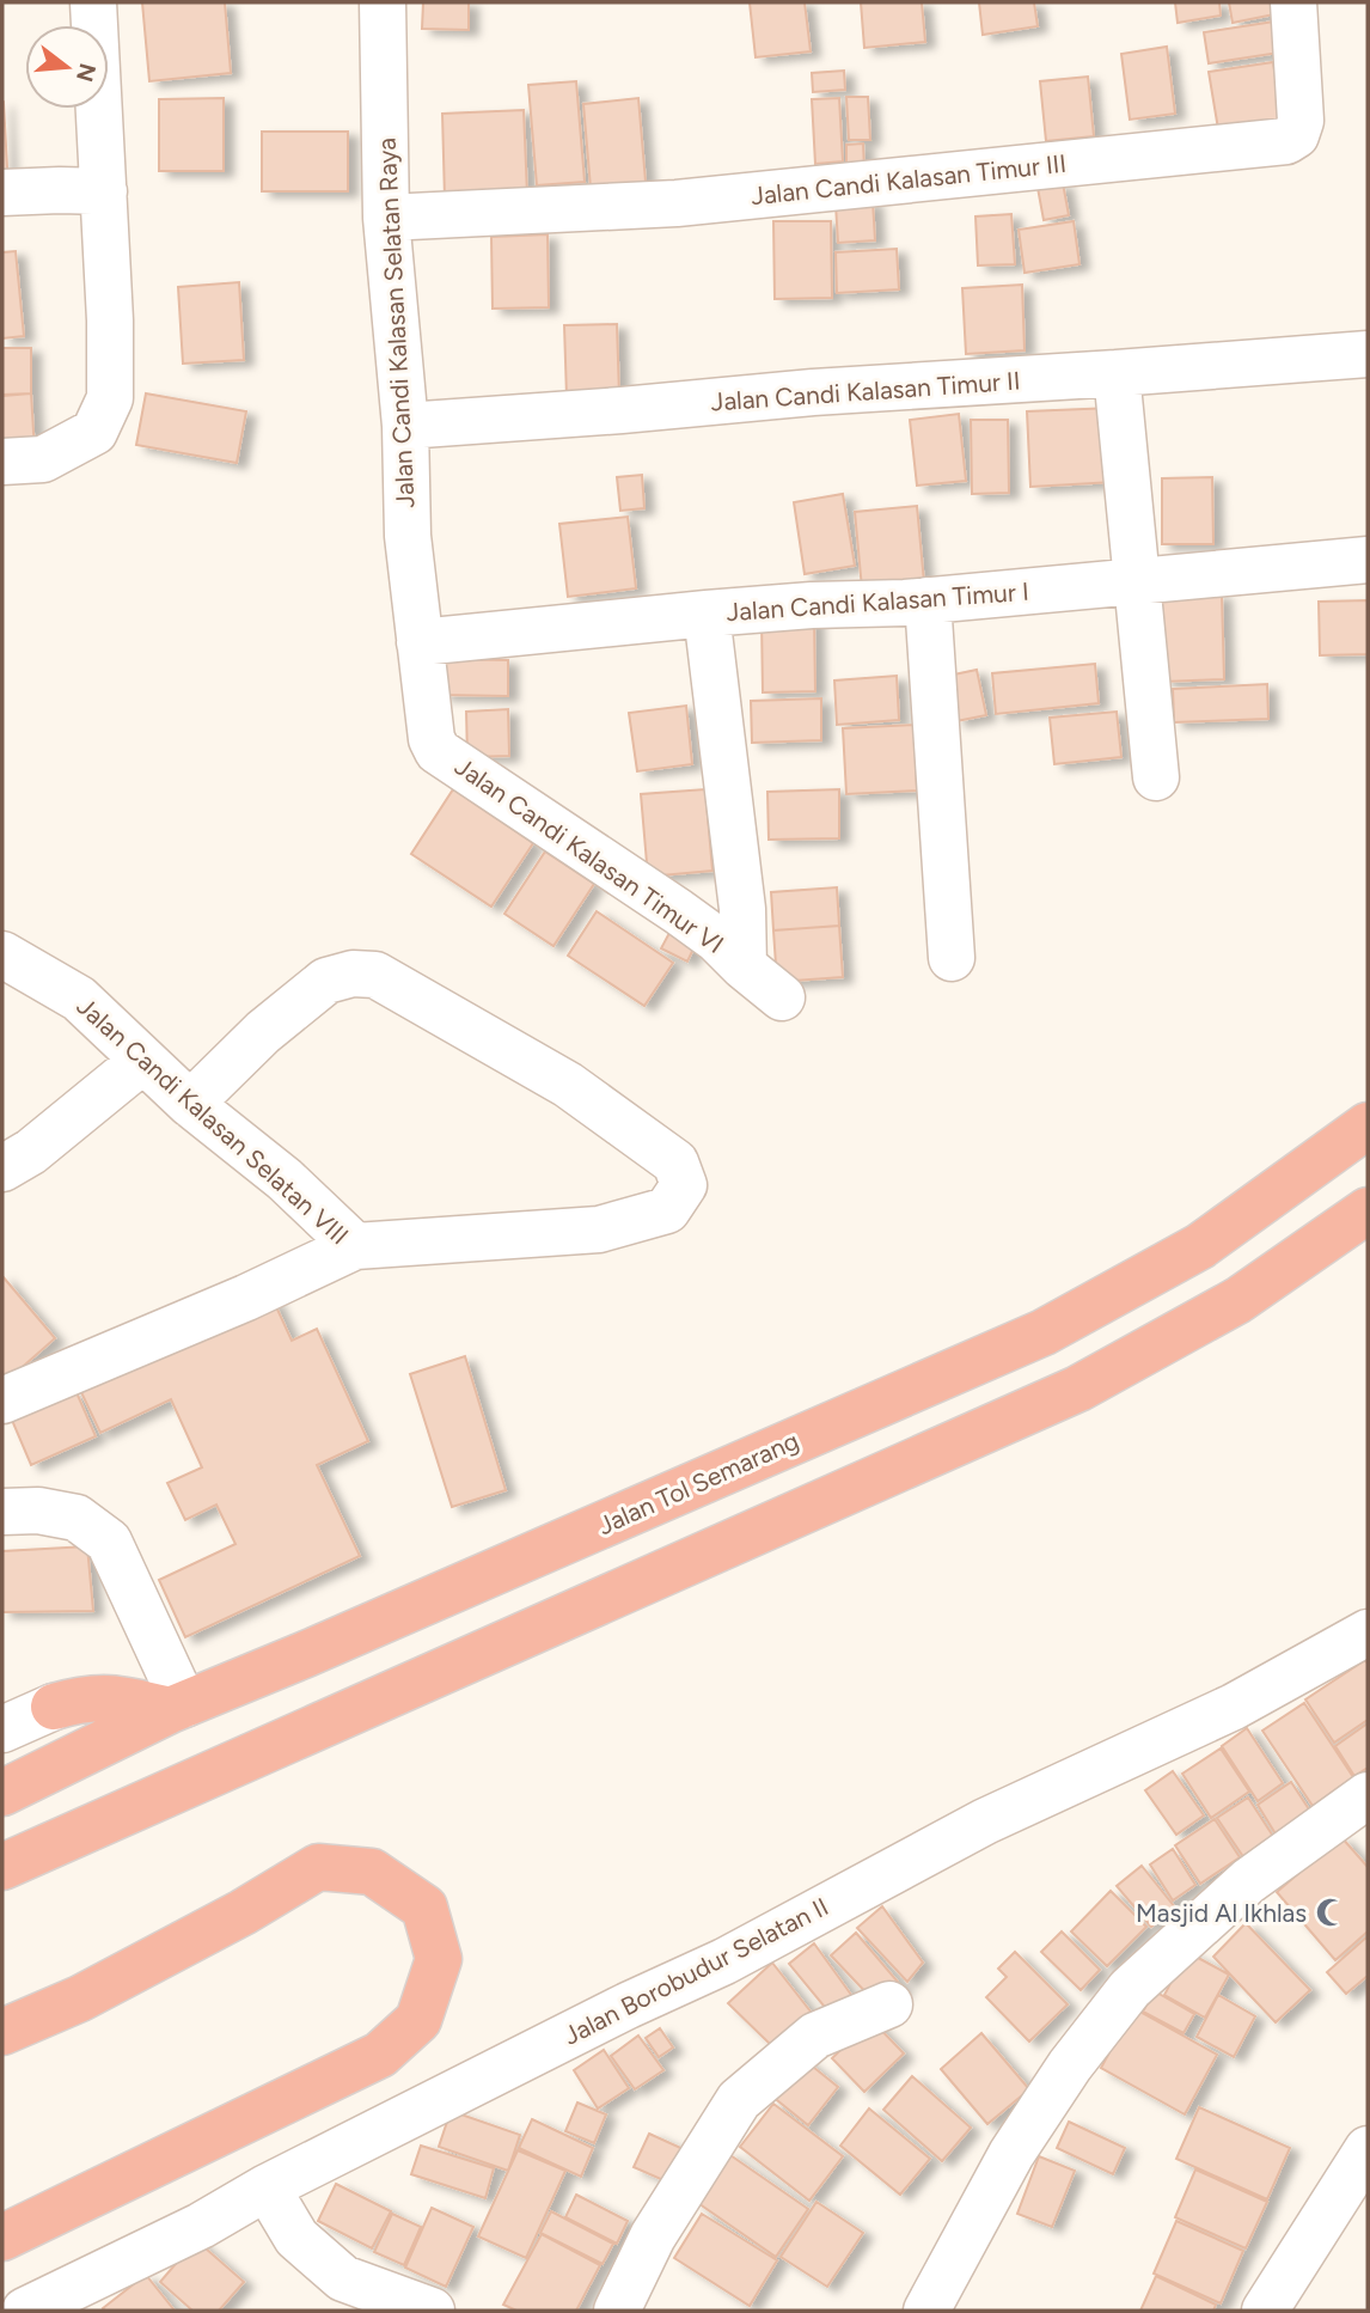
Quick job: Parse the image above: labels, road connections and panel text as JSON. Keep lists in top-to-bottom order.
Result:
{
  "streets": {
    "highway": ["Jalan Tol Semarang"],
    "street": [
      "Jalan Candi Kalasan Timur III",
      "Jalan Candi Kalasan Selatan Raya",
      "Jalan Candi Kalasan Timur II",
      "Jalan Candi Kalasan Timur I",
      "Jalan Candi Kalasan Timur VI",
      "Jalan Candi Kalasan Selatan VIII",
      "Jalan Borobudur Selatan II"
    ]
  },
  "crossings": [
    ["Jalan Candi Kalasan Timur III", "Jalan Candi Kalasan Selatan Raya"],
    ["Jalan Candi Kalasan Selatan Raya", "Jalan Candi Kalasan Timur II"],
    ["Jalan Candi Kalasan Selatan Raya", "Jalan Candi Kalasan Timur I"],
    ["Jalan Candi Kalasan Selatan Raya", "Jalan Candi Kalasan Timur VI"],
    ["Jalan Candi Kalasan Timur I", "Jalan Candi Kalasan Timur VI"]
  ],
  "places": {
    "mosque": ["Masjid Al Ikhlas"]
  },
  "north": "right"
}
